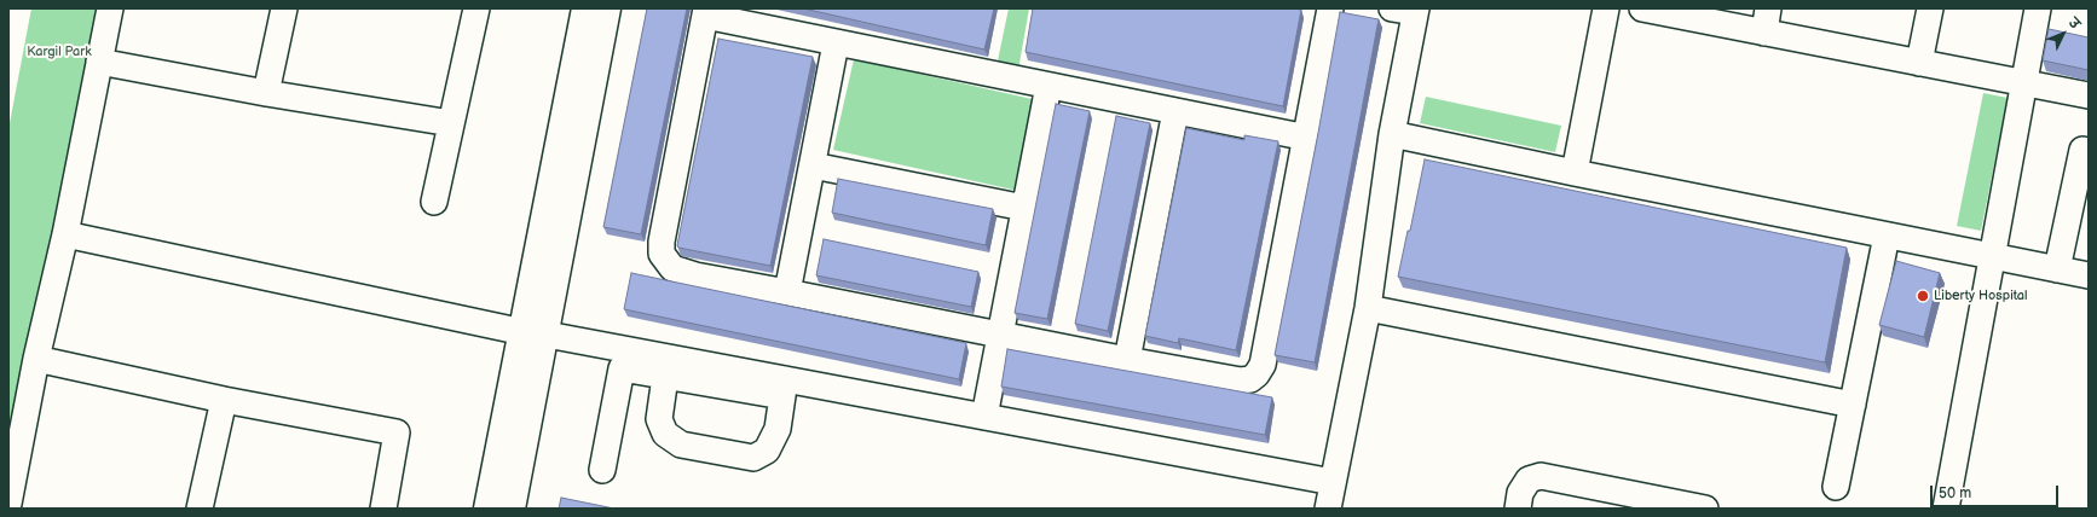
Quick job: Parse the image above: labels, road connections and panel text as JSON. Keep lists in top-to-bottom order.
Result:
{
  "parks": ["Kargil Park"],
  "places": ["Liberty Hospital"],
  "scale_bar": "50 m",
  "north": "top right"
}
